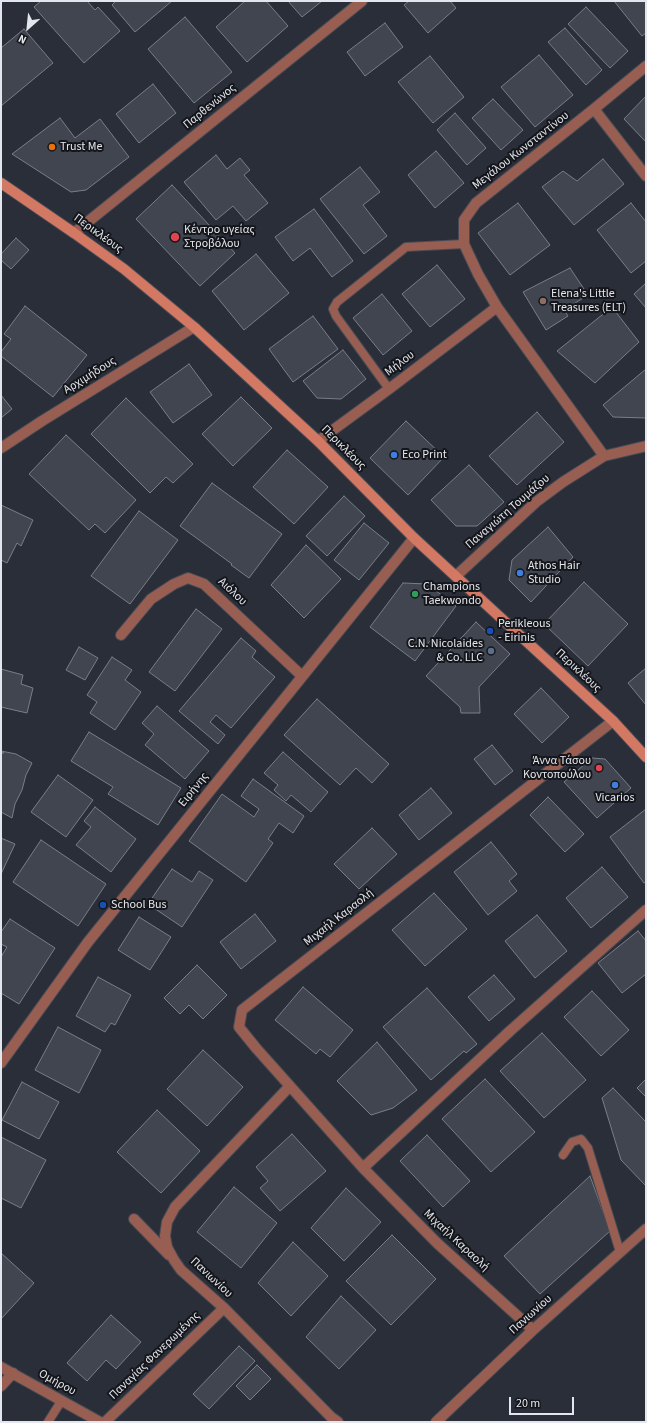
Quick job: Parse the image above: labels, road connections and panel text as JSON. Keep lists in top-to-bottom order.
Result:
{
  "streets": {
    "main road": ["Περικλέους"],
    "street": [
      "Παρθενώνος",
      "Μεγάλου Κωνσταντίνου",
      "Μήλου",
      "Αρχιμήδους",
      "Παναγιώτη Τουμάζου",
      "Αιόλου",
      "Ειρήνης",
      "Μιχαήλ Καραολή",
      "Πανιωνίου",
      "Παναγίας Φανερωμένης",
      "Ομήρου"
    ]
  },
  "crossings": [
    ["Παρθενώνος", "Περικλέους"],
    ["Μεγάλου Κωνσταντίνου", "Μήλου"],
    ["Μεγάλου Κωνσταντίνου", "Παναγιώτη Τουμάζου"],
    ["Περικλέους", "Μήλου"],
    ["Περικλέους", "Αρχιμήδους"],
    ["Περικλέους", "Παναγιώτη Τουμάζου"],
    ["Περικλέους", "Ειρήνης"],
    ["Περικλέους", "Μιχαήλ Καραολή"],
    ["Αιόλου", "Ειρήνης"],
    ["Μιχαήλ Καραολή", "Πανιωνίου"],
    ["Πανιωνίου", "Παναγίας Φανερωμένης"]
  ],
  "places": [
    "Trust Me",
    "Κέντρο υγείας Στροβόλου",
    "Elena's Little Treasures (ELT)",
    "Eco Print",
    "Athos Hair Studio",
    "Champions Taekwondo",
    "Perikleous - Eirinis",
    "C.N. Nicolaides & Co. LLC",
    "Άννα Τάσου Κοντοπούλου",
    "Vicarios",
    "School Bus"
  ],
  "scale_bar": "20 m",
  "north": "bottom left"
}
